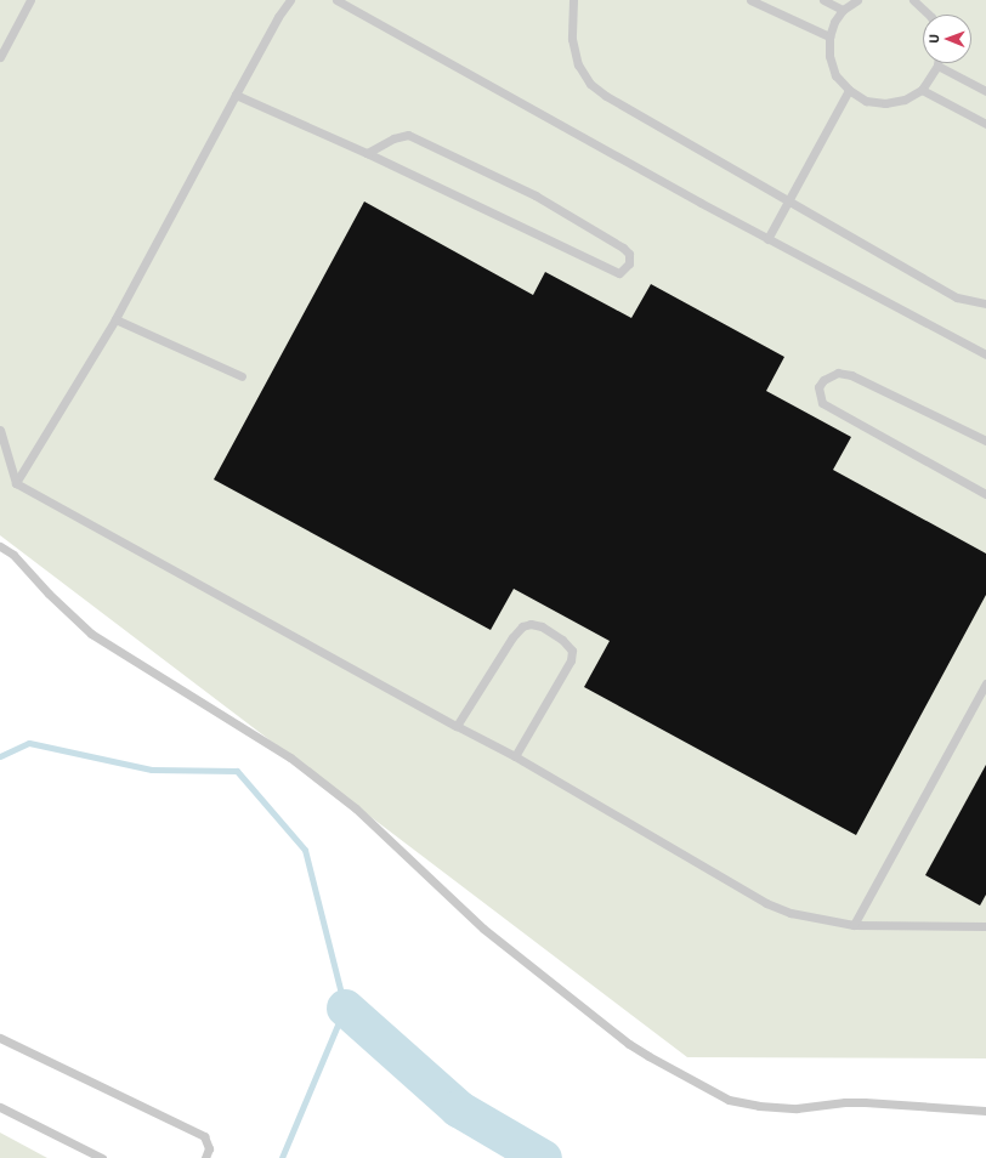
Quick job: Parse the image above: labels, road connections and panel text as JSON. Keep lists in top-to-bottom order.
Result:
{
  "north": "left"
}
